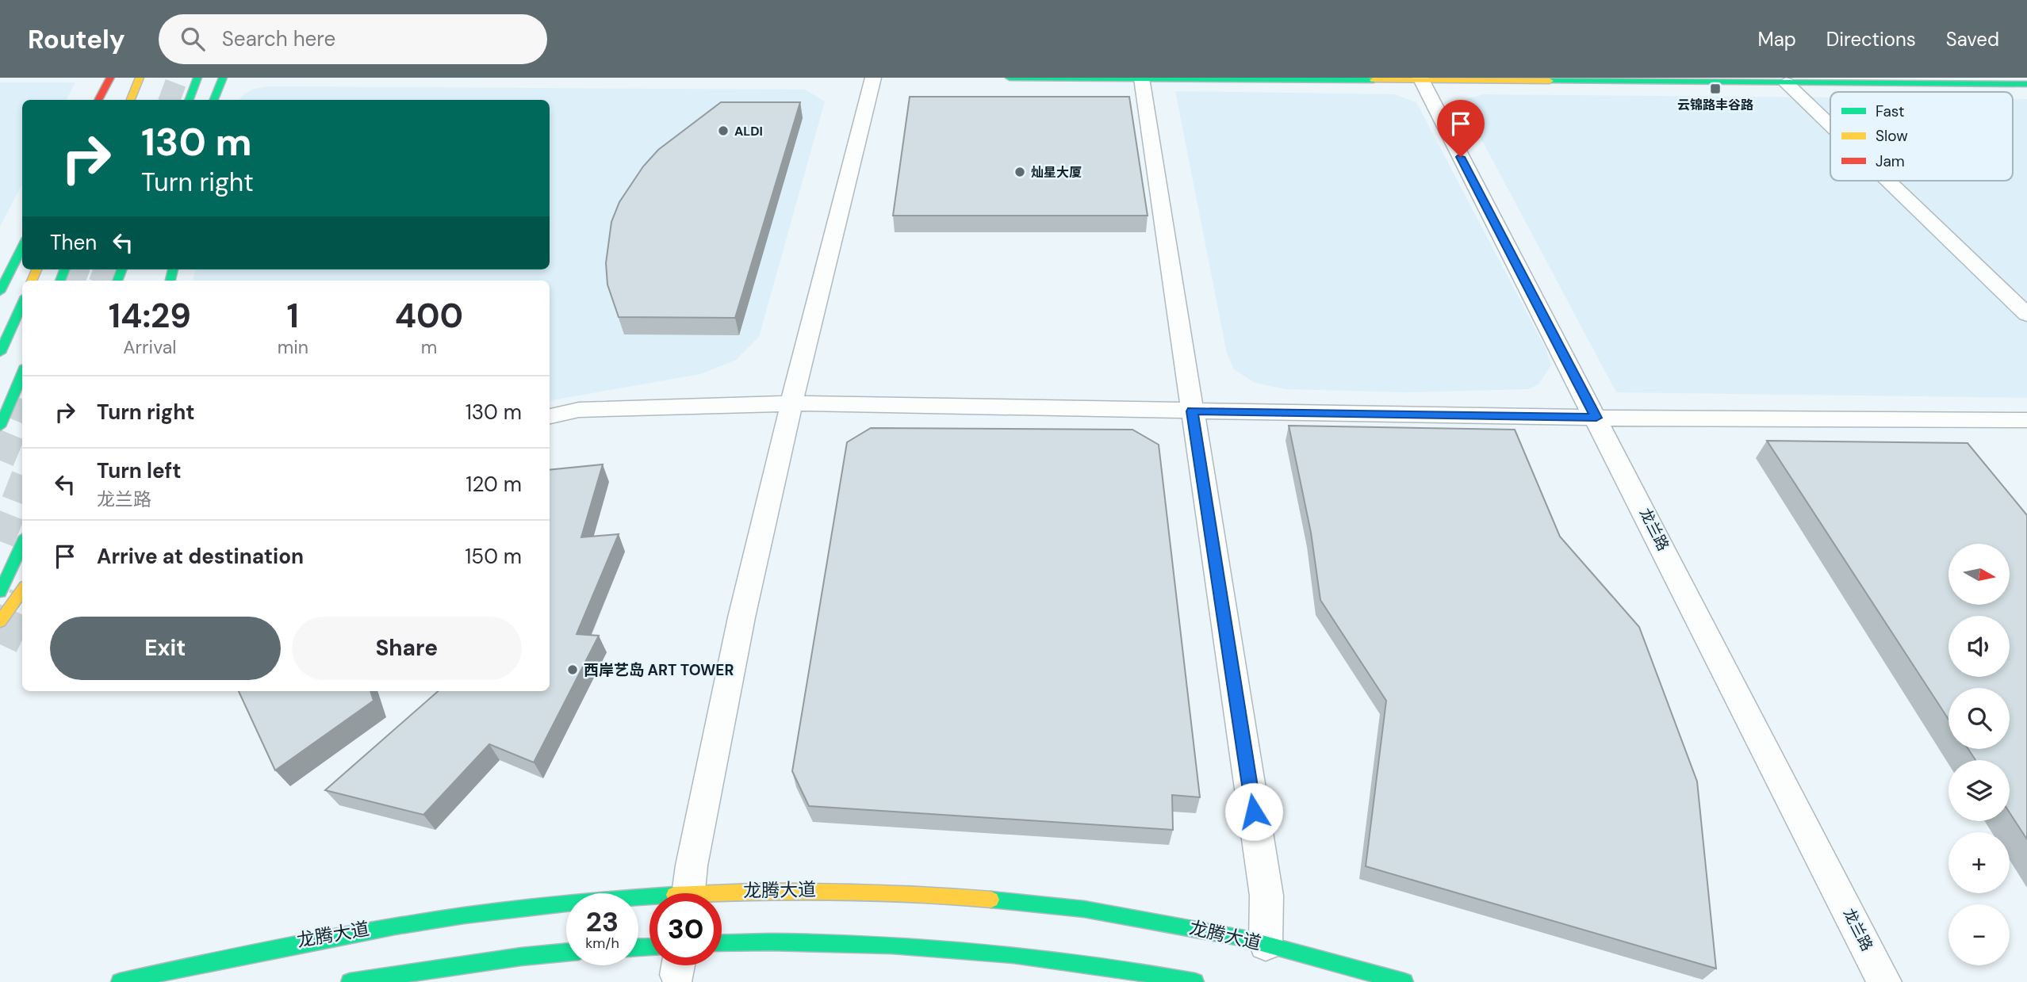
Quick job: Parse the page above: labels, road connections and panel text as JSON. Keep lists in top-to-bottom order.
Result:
{
  "streets": {
    "main road": ["龙腾大道"],
    "street": ["龙兰路"]
  },
  "places": {
    "transit": ["云锦路丰谷路"],
    "other": ["ALDI", "灿星大厦", "西岸艺岛 ART TOWER"]
  },
  "legend": ["Fast", "Slow", "Jam"],
  "north": "right",
  "page": {
    "header": "Routely",
    "search": "Search here",
    "nav": ["Map", "Directions", "Saved"],
    "turn": ["130 m", "Turn right"],
    "then": "Then",
    "eta": [
      "14:29",
      "Arrival",
      "1",
      "min",
      "400",
      "m"
    ],
    "list": [
      {
        "name": "Turn right",
        "value": "130 m"
      },
      {
        "name": "Turn left",
        "note": "龙兰路",
        "value": "120 m"
      },
      {
        "name": "Arrive at destination",
        "value": "150 m"
      }
    ],
    "map_buttons": ["+", "−"],
    "buttons": ["Exit", "Share"],
    "speed": "23 km/h",
    "limit": "30"
  }
}
